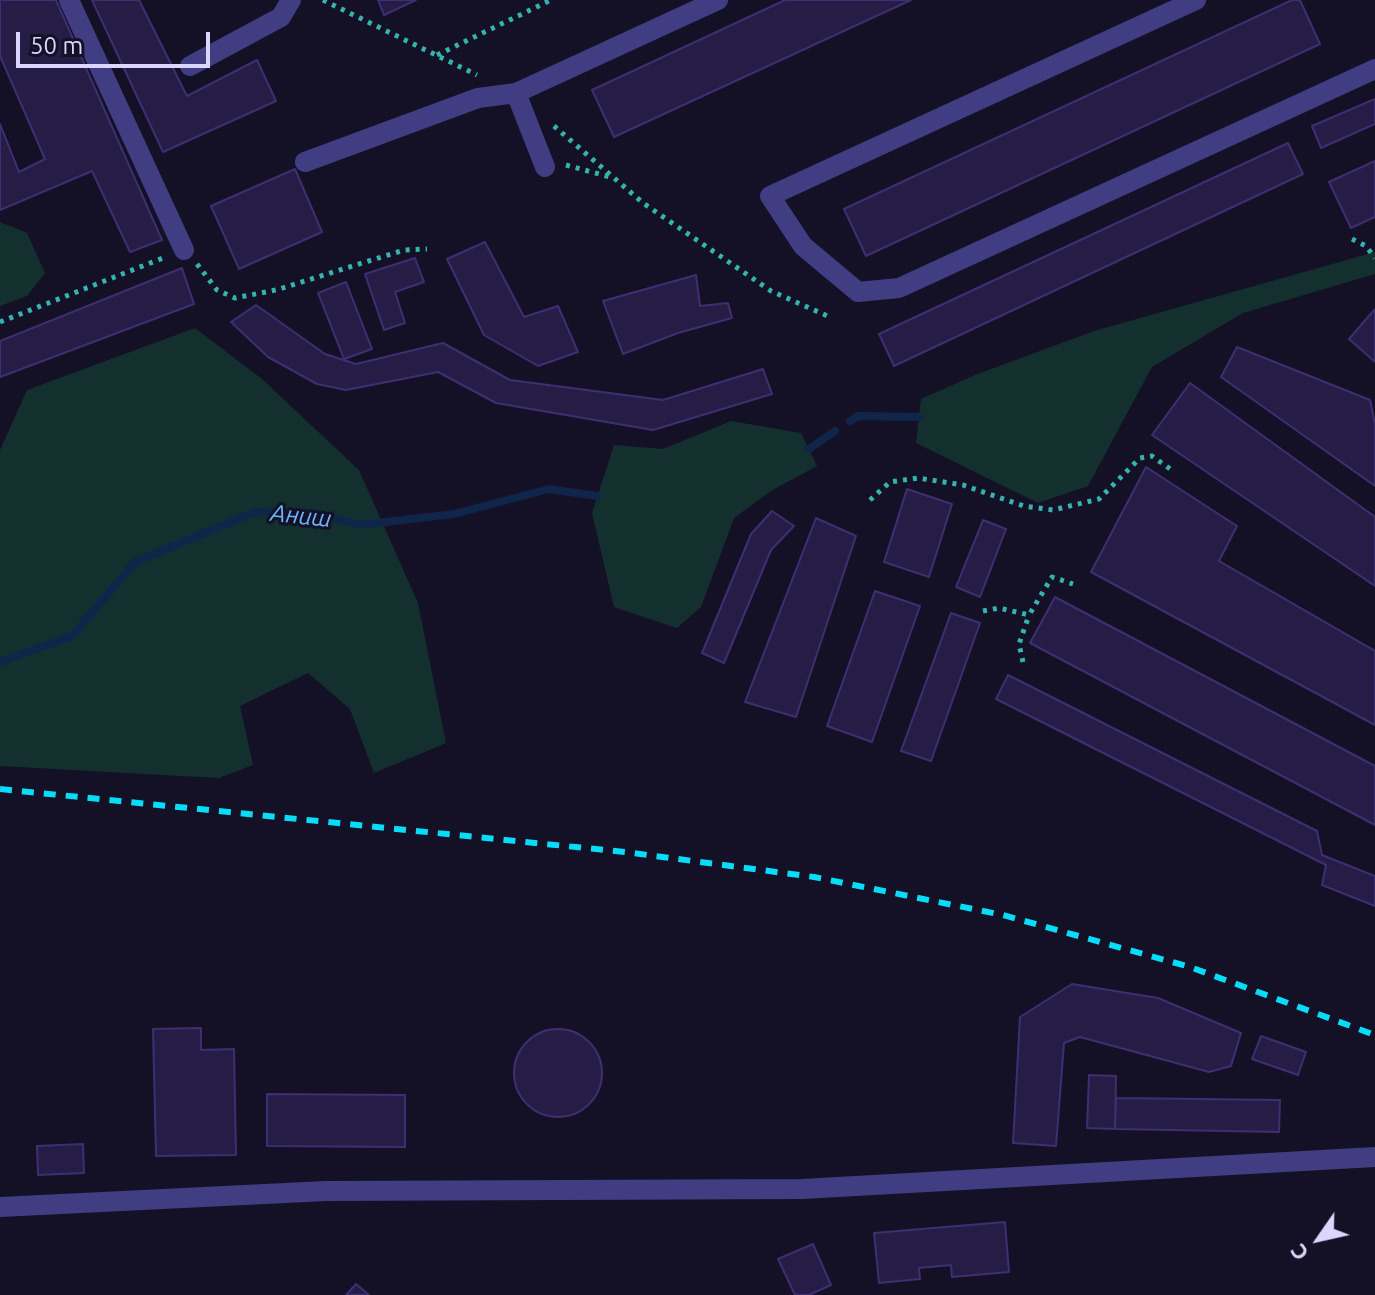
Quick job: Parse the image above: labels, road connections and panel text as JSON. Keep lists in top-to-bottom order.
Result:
{
  "water": ["Аниш"],
  "scale_bar": "50 m",
  "north": "bottom left"
}
